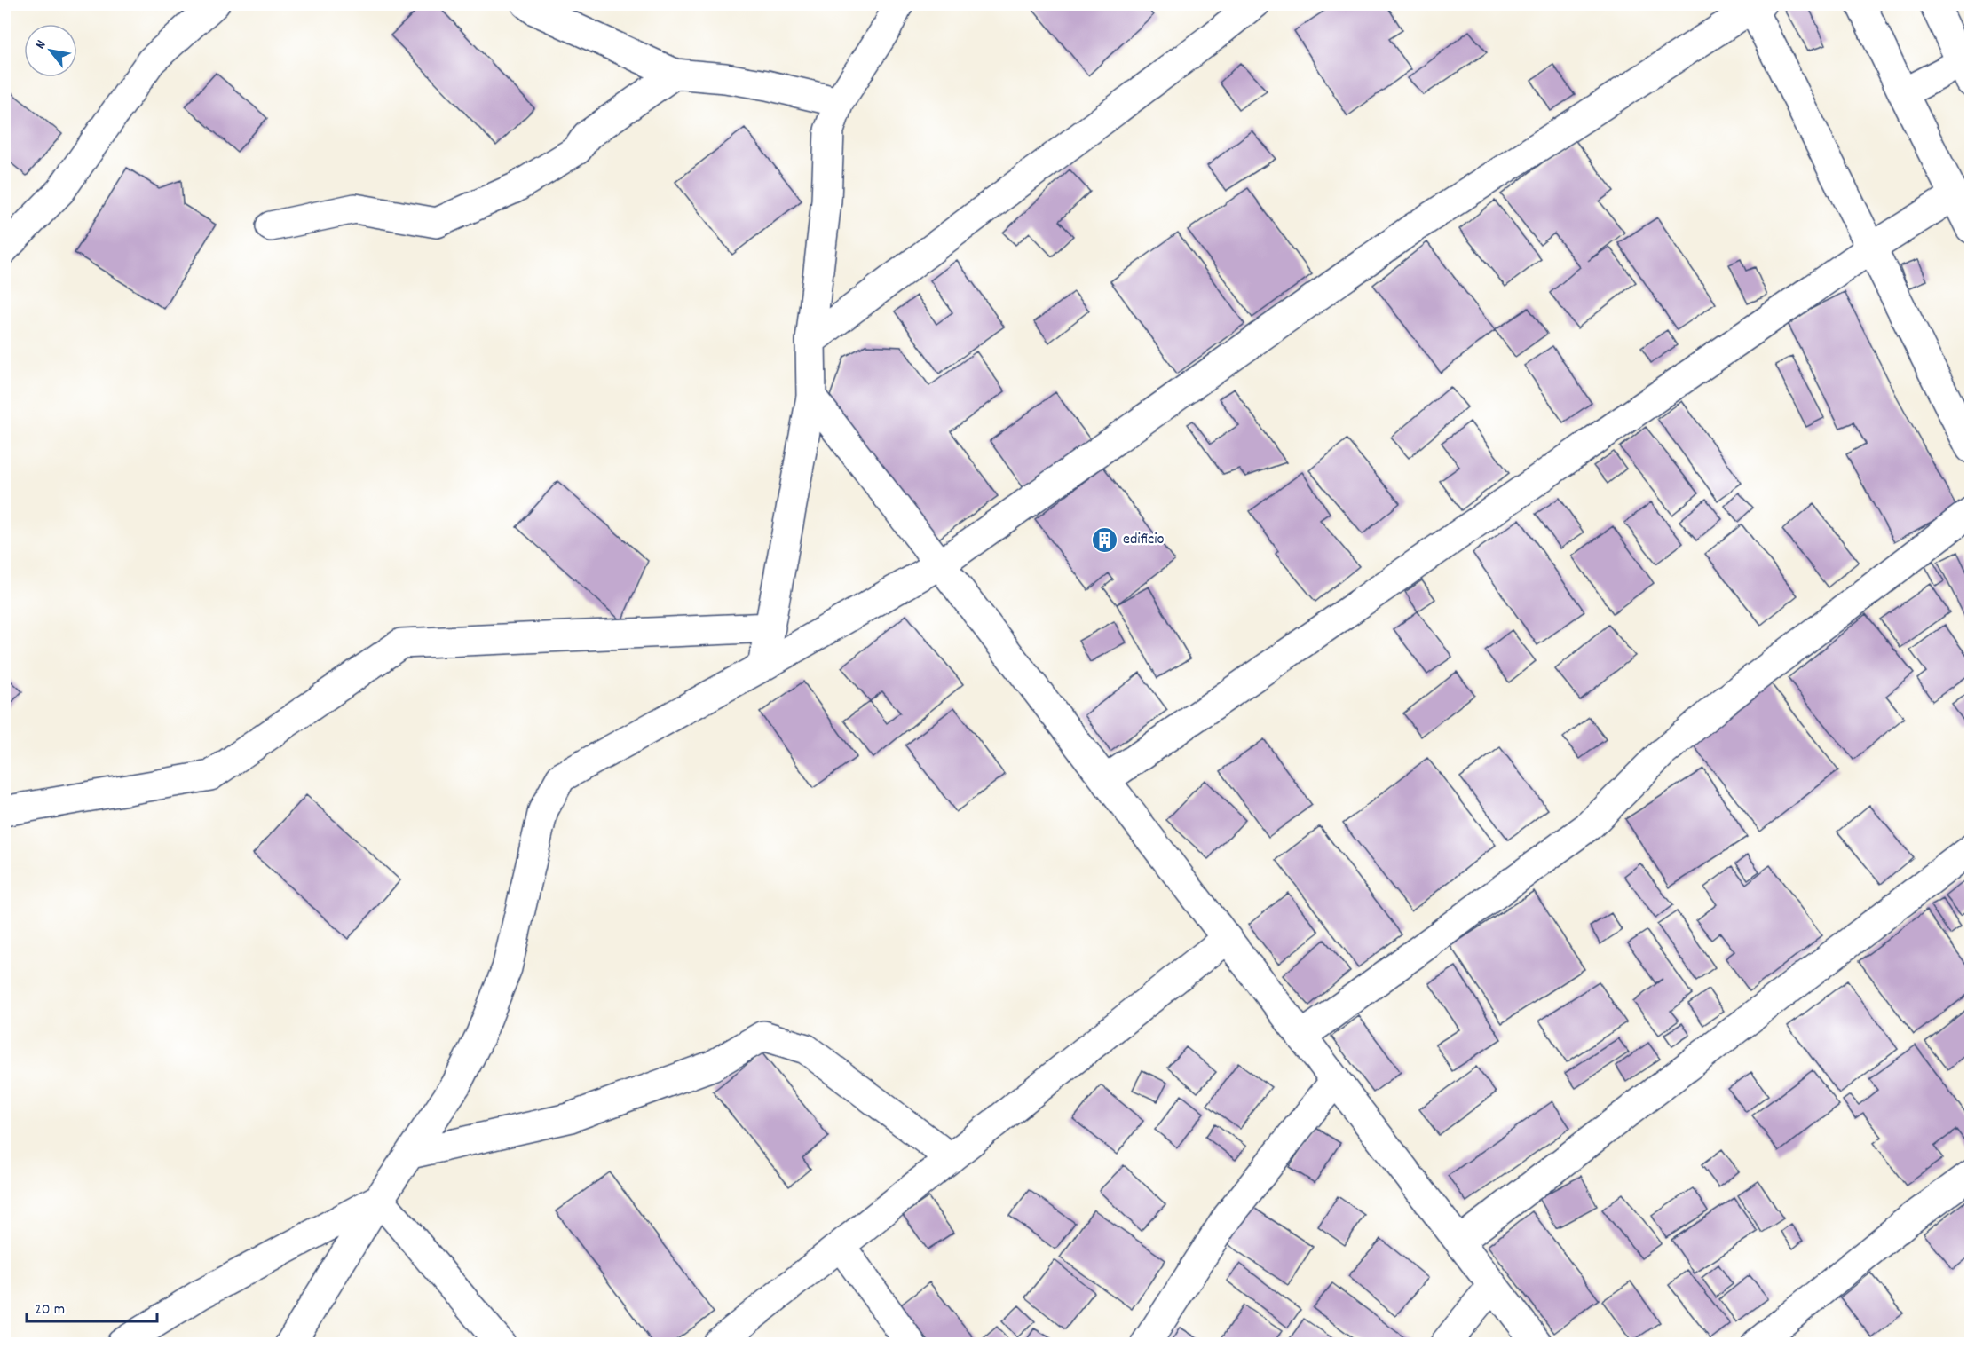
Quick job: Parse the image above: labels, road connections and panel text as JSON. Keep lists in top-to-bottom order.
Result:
{
  "places": {
    "building": ["edificio"]
  },
  "scale_bar": "20 m",
  "north": "top left"
}
